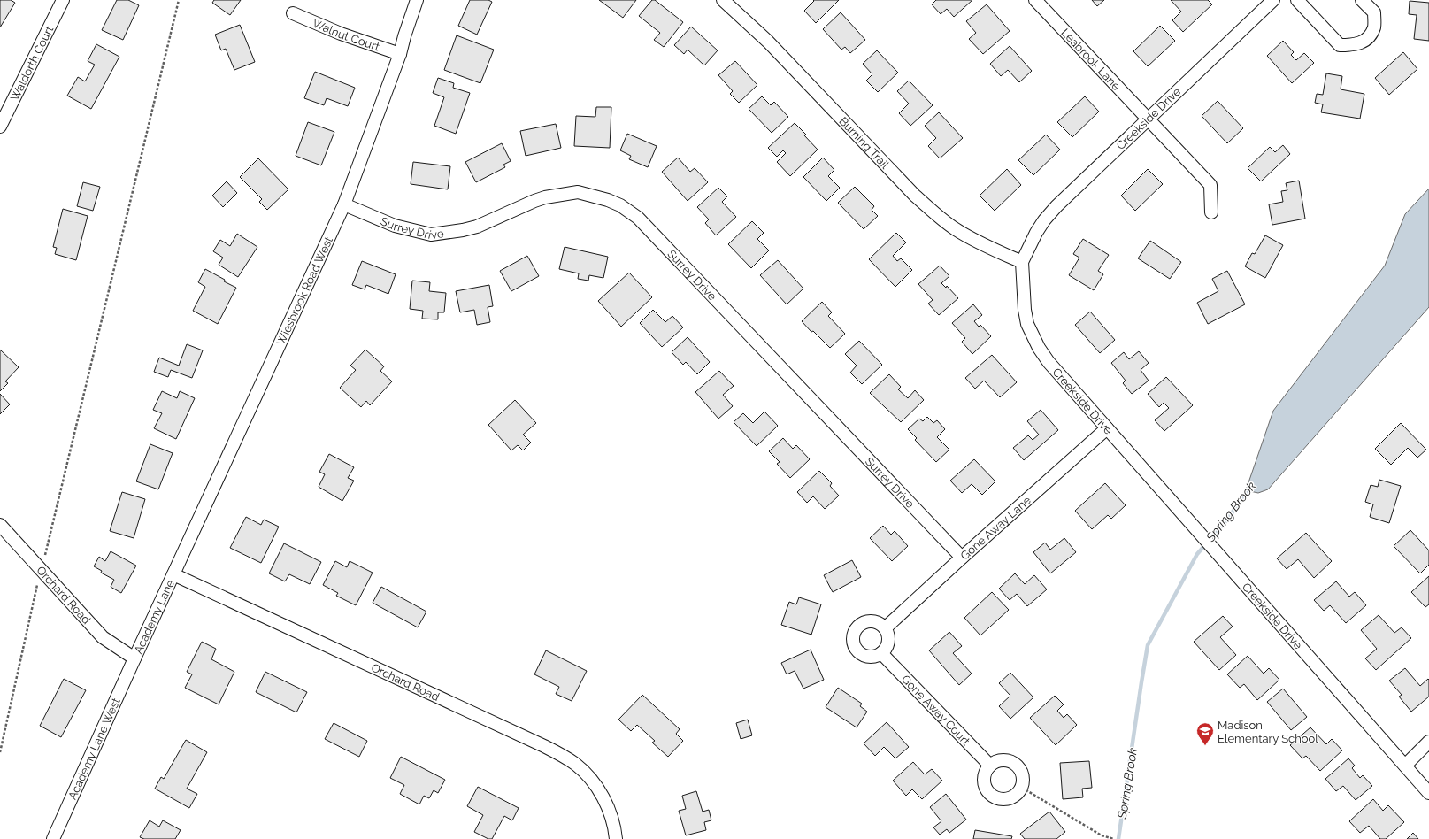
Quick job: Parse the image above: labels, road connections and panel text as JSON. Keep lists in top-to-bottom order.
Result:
{
  "streets": {
    "street": [
      "Walnut Court",
      "Leabrook Lane",
      "Waldorth Court",
      "Creekside Drive",
      "Burning Trail",
      "Surrey Drive",
      "Wiesbrook Road West",
      "Gone Away Lane",
      "Orchard Road",
      "Academy Lane",
      "Gone Away Court",
      "Academy Lane West"
    ]
  },
  "crossings": [
    ["Walnut Court", "Wiesbrook Road West"],
    ["Leabrook Lane", "Creekside Drive"],
    ["Creekside Drive", "Burning Trail"],
    ["Creekside Drive", "Gone Away Lane"],
    ["Surrey Drive", "Wiesbrook Road West"],
    ["Surrey Drive", "Gone Away Lane"],
    ["Wiesbrook Road West", "Orchard Road"],
    ["Wiesbrook Road West", "Academy Lane"],
    ["Gone Away Lane", "Gone Away Court"],
    ["Orchard Road", "Academy Lane"],
    ["Orchard Road", "Academy Lane West"],
    ["Academy Lane", "Academy Lane West"]
  ],
  "water": ["Spring Brook"],
  "places": {
    "school or university": ["Madison Elementary School"]
  }
}
